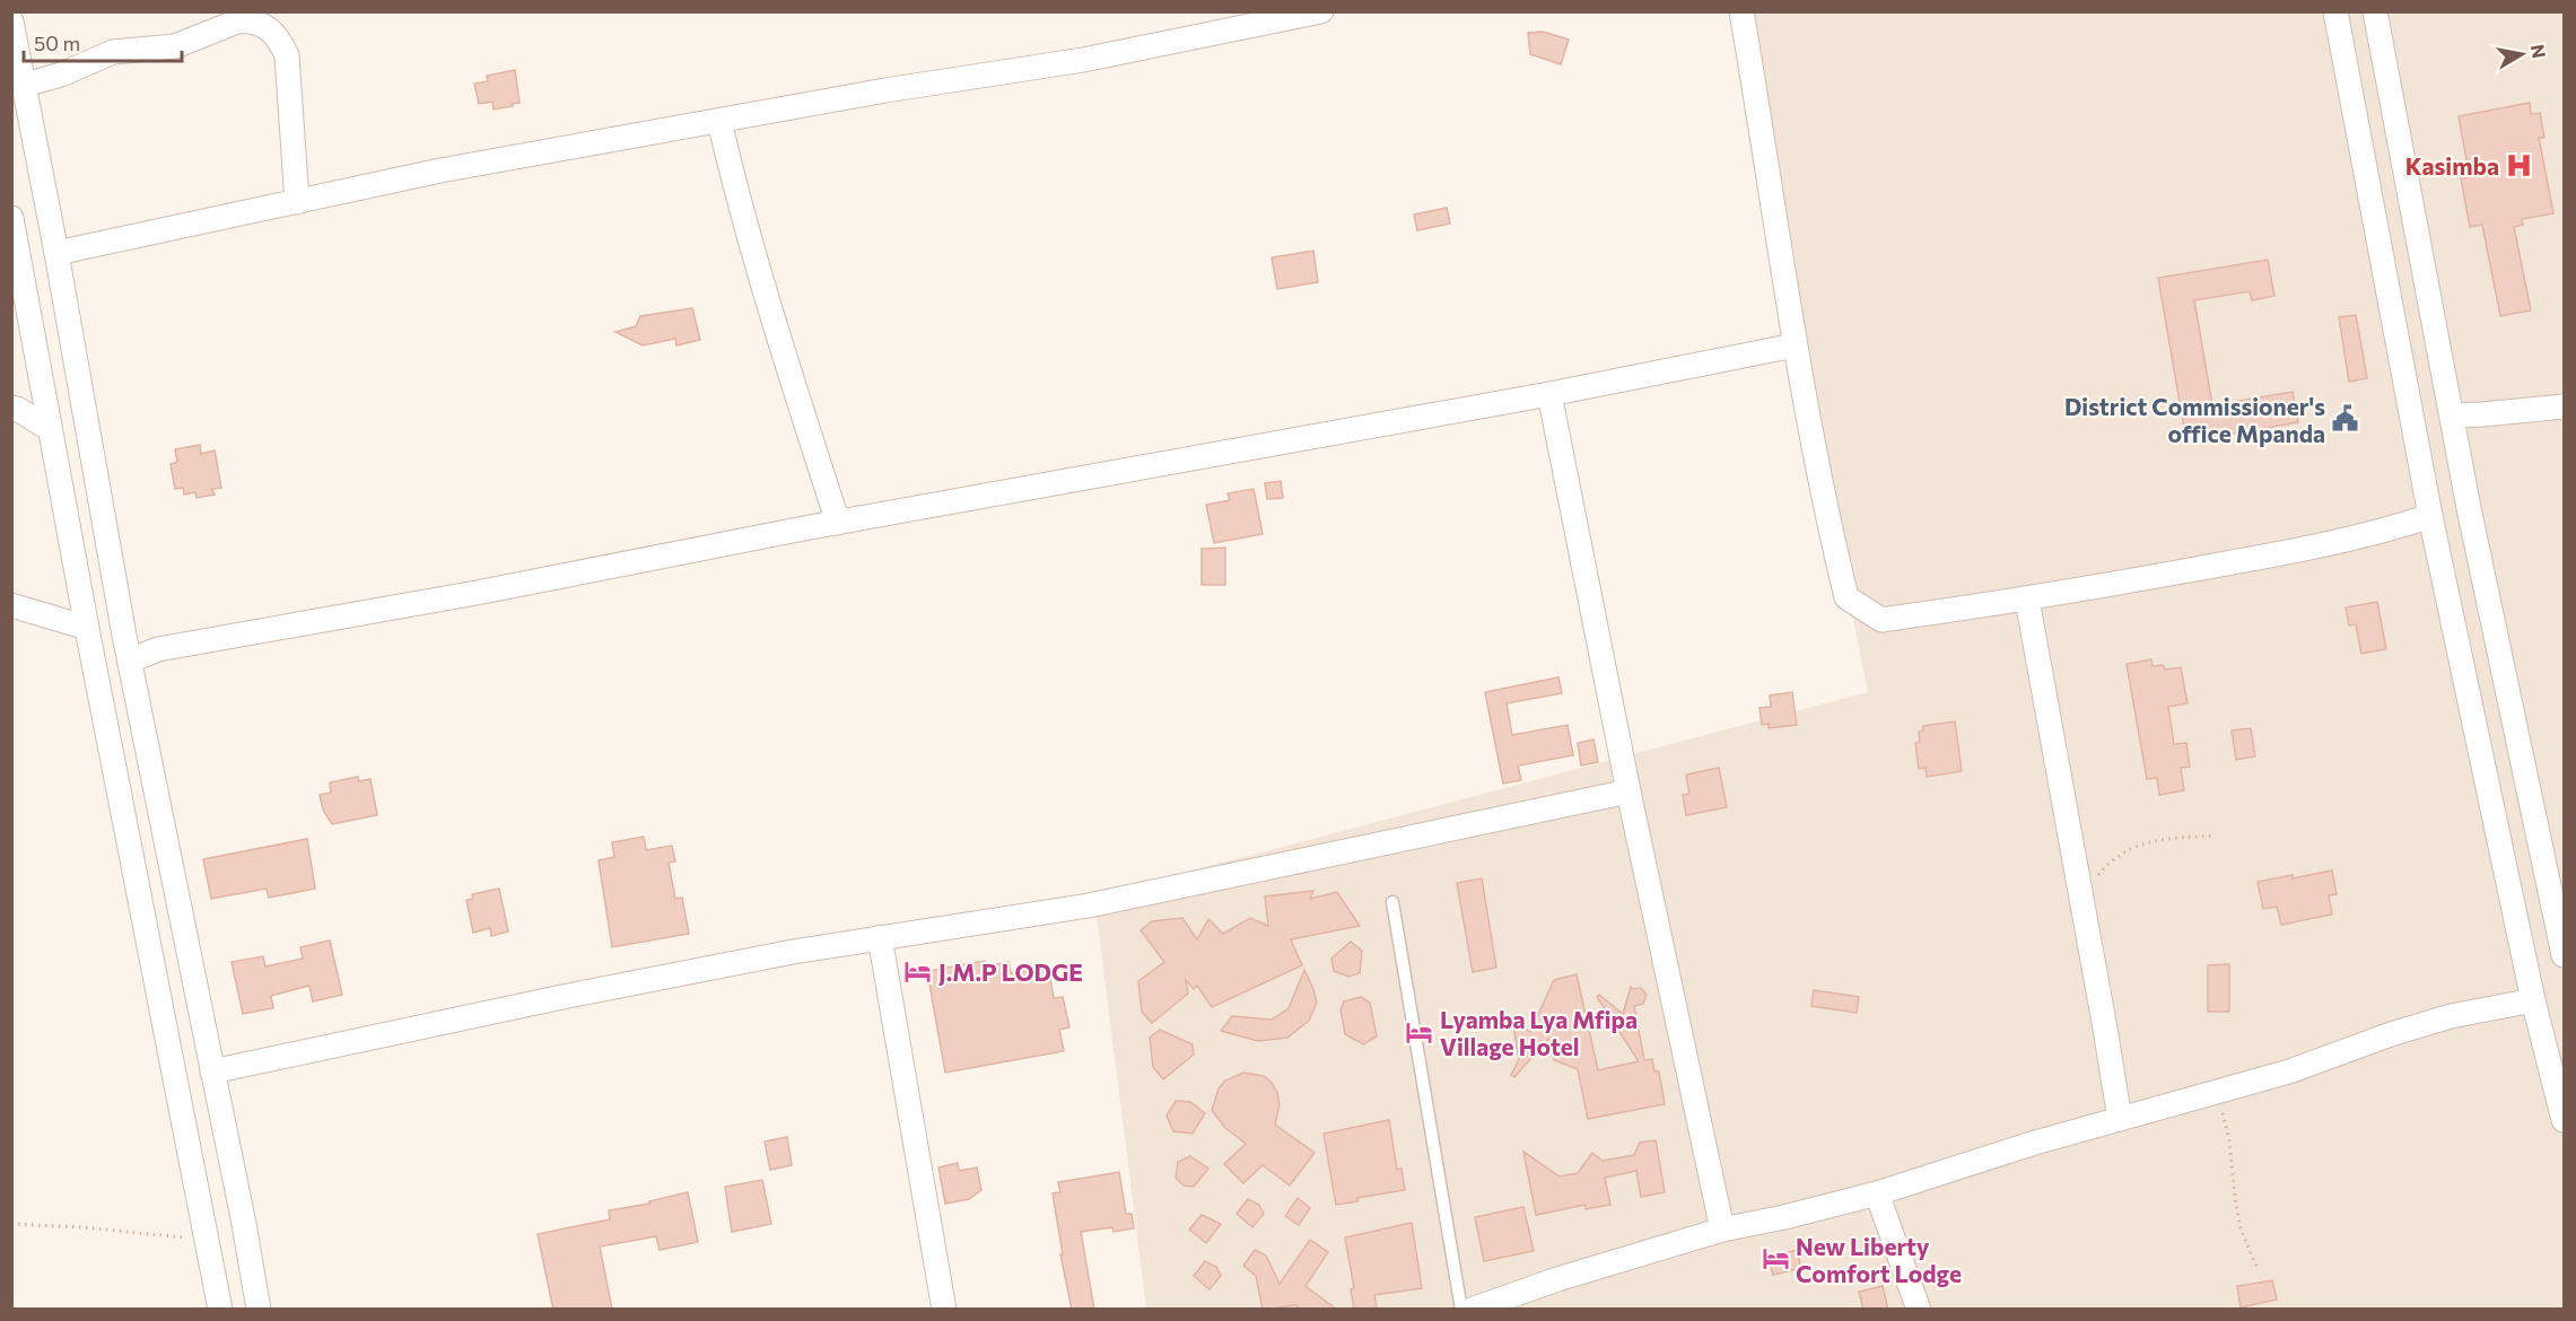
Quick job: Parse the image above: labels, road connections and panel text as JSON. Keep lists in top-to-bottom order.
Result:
{
  "places": {
    "hospital": ["Kasimba"],
    "public building": ["District Commissioner's office Mpanda"],
    "hotel": ["J.M.P LODGE", "Lyamba Lya Mfipa Village Hotel", "New Liberty Comfort Lodge"]
  },
  "scale_bar": "50 m",
  "north": "right"
}
